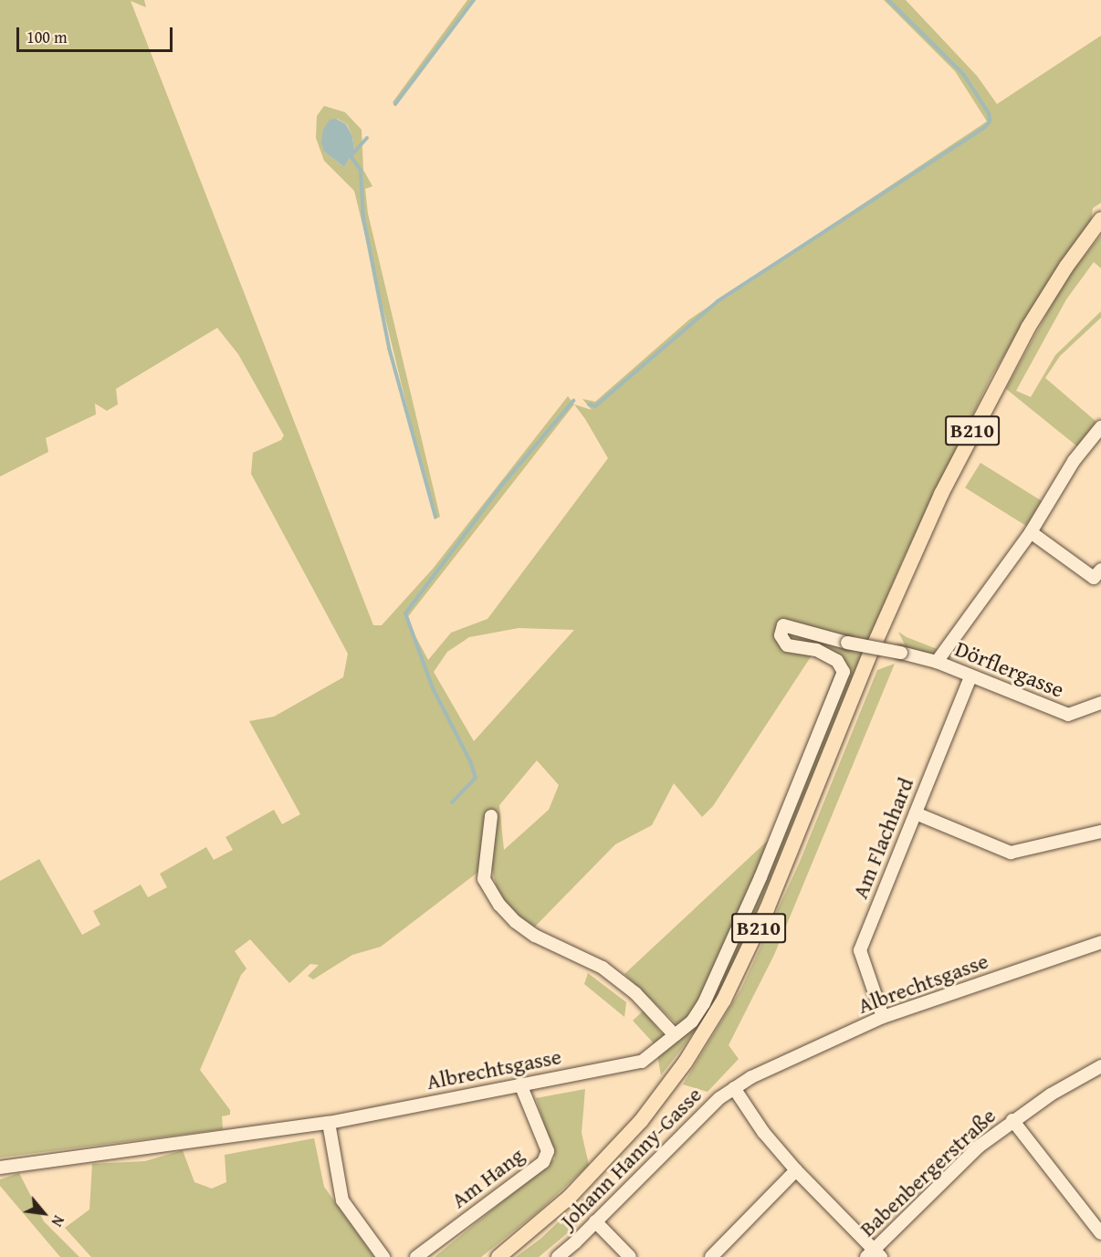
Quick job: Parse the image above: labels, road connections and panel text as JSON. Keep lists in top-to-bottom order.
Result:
{
  "streets": {
    "main road": ["B210"],
    "street": [
      "Dörflergasse",
      "Am Flachhard",
      "Albrechtsgasse",
      "Johann Hanny-Gasse",
      "Babenbergerstraße",
      "Am Hang"
    ]
  },
  "crossings": [
    ["Dörflergasse", "Am Flachhard"],
    ["Dörflergasse", "Albrechtsgasse"],
    ["Am Flachhard", "Albrechtsgasse"],
    ["Albrechtsgasse", "Johann Hanny-Gasse"],
    ["Albrechtsgasse", "Am Hang"]
  ],
  "scale_bar": "100 m",
  "north": "bottom right"
}
